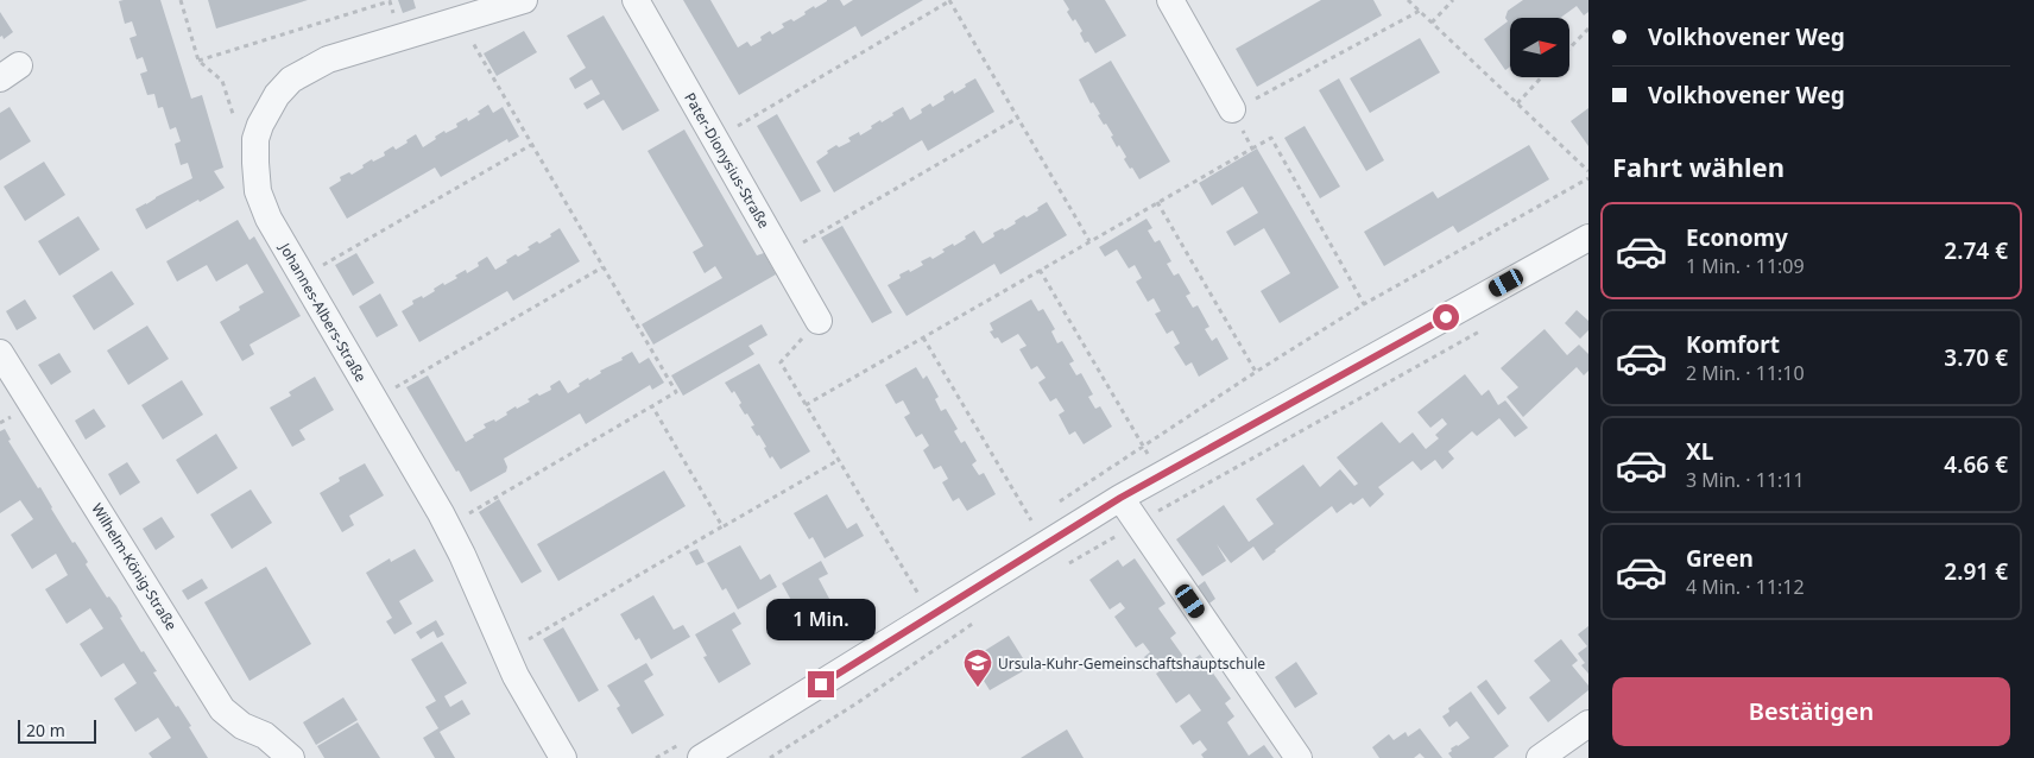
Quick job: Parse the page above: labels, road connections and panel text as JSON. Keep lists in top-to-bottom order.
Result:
{
  "streets": {
    "street": ["Pater-Dionysius-Straße", "Johannes-Albers-Straße", "Wilhelm-König-Straße"]
  },
  "places": {
    "school or university": ["Ursula-Kuhr-Gemeinschaftshauptschule"]
  },
  "scale_bar": "20 m",
  "north": "right",
  "page": {
    "banner": ["Volkhovener Weg", "Volkhovener Weg"],
    "heading": "Fahrt wählen",
    "list": [
      {
        "name": "Economy",
        "note": "1 Min. · 11:09",
        "value": "2.74 €"
      },
      {
        "name": "Komfort",
        "note": "2 Min. · 11:10",
        "value": "3.70 €"
      },
      {
        "name": "XL",
        "note": "3 Min. · 11:11",
        "value": "4.66 €"
      },
      {
        "name": "Green",
        "note": "4 Min. · 11:12",
        "value": "2.91 €"
      }
    ],
    "bubble": "1 Min.",
    "buttons": "Bestätigen",
    "scale": "20 m"
  }
}
